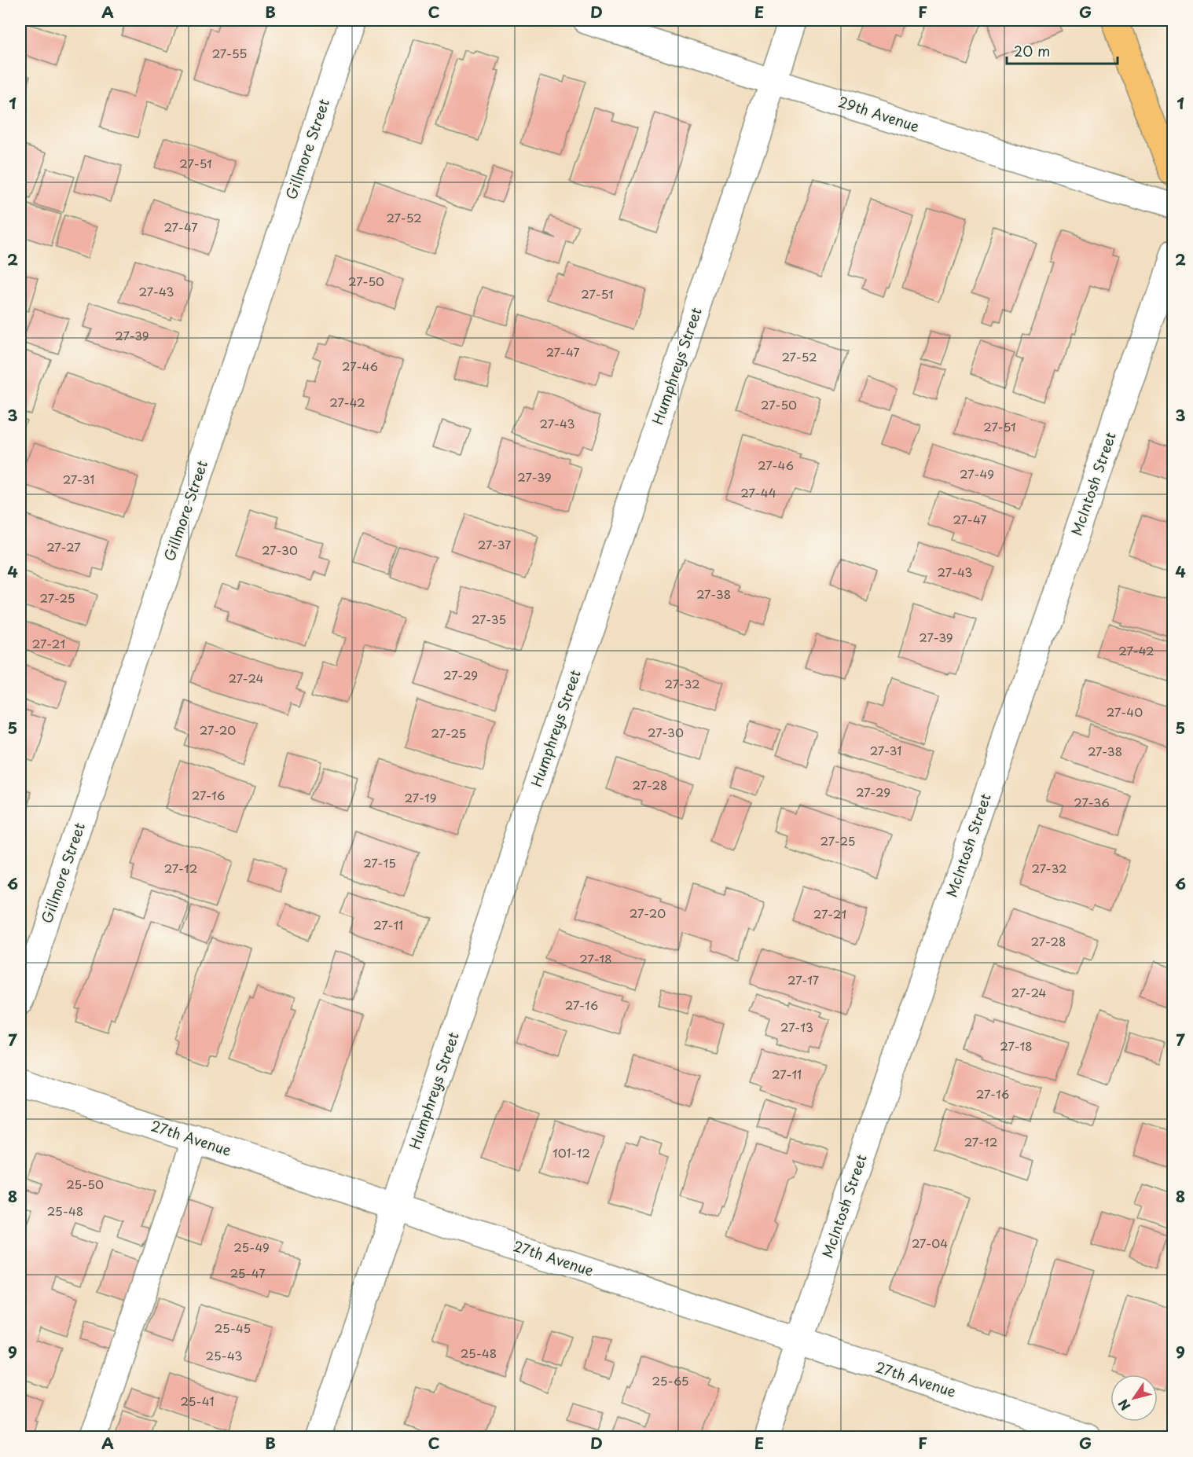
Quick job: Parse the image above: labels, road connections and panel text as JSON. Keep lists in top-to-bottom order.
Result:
{
  "streets": {
    "street": [
      "29th Avenue",
      "Gillmore Street",
      "Humphreys Street",
      "McIntosh Street",
      "27th Avenue"
    ]
  },
  "crossings": [
    ["29th Avenue", "Humphreys Street"],
    ["Humphreys Street", "27th Avenue"],
    ["McIntosh Street", "27th Avenue"]
  ],
  "house_numbers": [
    "27-55",
    "27-51",
    "27-52",
    "27-47",
    "27-50",
    "27-43",
    "27-51",
    "27-39",
    "27-47",
    "27-52",
    "27-46",
    "27-42",
    "27-50",
    "27-43",
    "27-51",
    "27-46",
    "27-49",
    "27-39",
    "27-31",
    "27-44",
    "27-47",
    "27-37",
    "27-27",
    "27-30",
    "27-43",
    "27-38",
    "27-25",
    "27-35",
    "27-39",
    "27-21",
    "27-42",
    "27-29",
    "27-24",
    "27-32",
    "27-40",
    "27-20",
    "27-30",
    "27-25",
    "27-31",
    "27-38",
    "27-28",
    "27-29",
    "27-16",
    "27-19",
    "27-36",
    "27-25",
    "27-15",
    "27-12",
    "27-32",
    "27-20",
    "27-21",
    "27-11",
    "27-28",
    "27-18",
    "27-17",
    "27-24",
    "27-16",
    "27-13",
    "27-18",
    "27-11",
    "27-16",
    "27-12",
    "101-12",
    "25-50",
    "25-48",
    "27-04",
    "25-49",
    "25-47",
    "25-45",
    "25-48",
    "25-43",
    "25-65",
    "25-41"
  ],
  "scale_bar": "20 m",
  "north": "bottom left",
  "grid": {
    "columns": [
      "A",
      "B",
      "C",
      "D",
      "E",
      "F",
      "G"
    ],
    "rows": [
      "1",
      "2",
      "3",
      "4",
      "5",
      "6",
      "7",
      "8",
      "9"
    ]
  }
}
